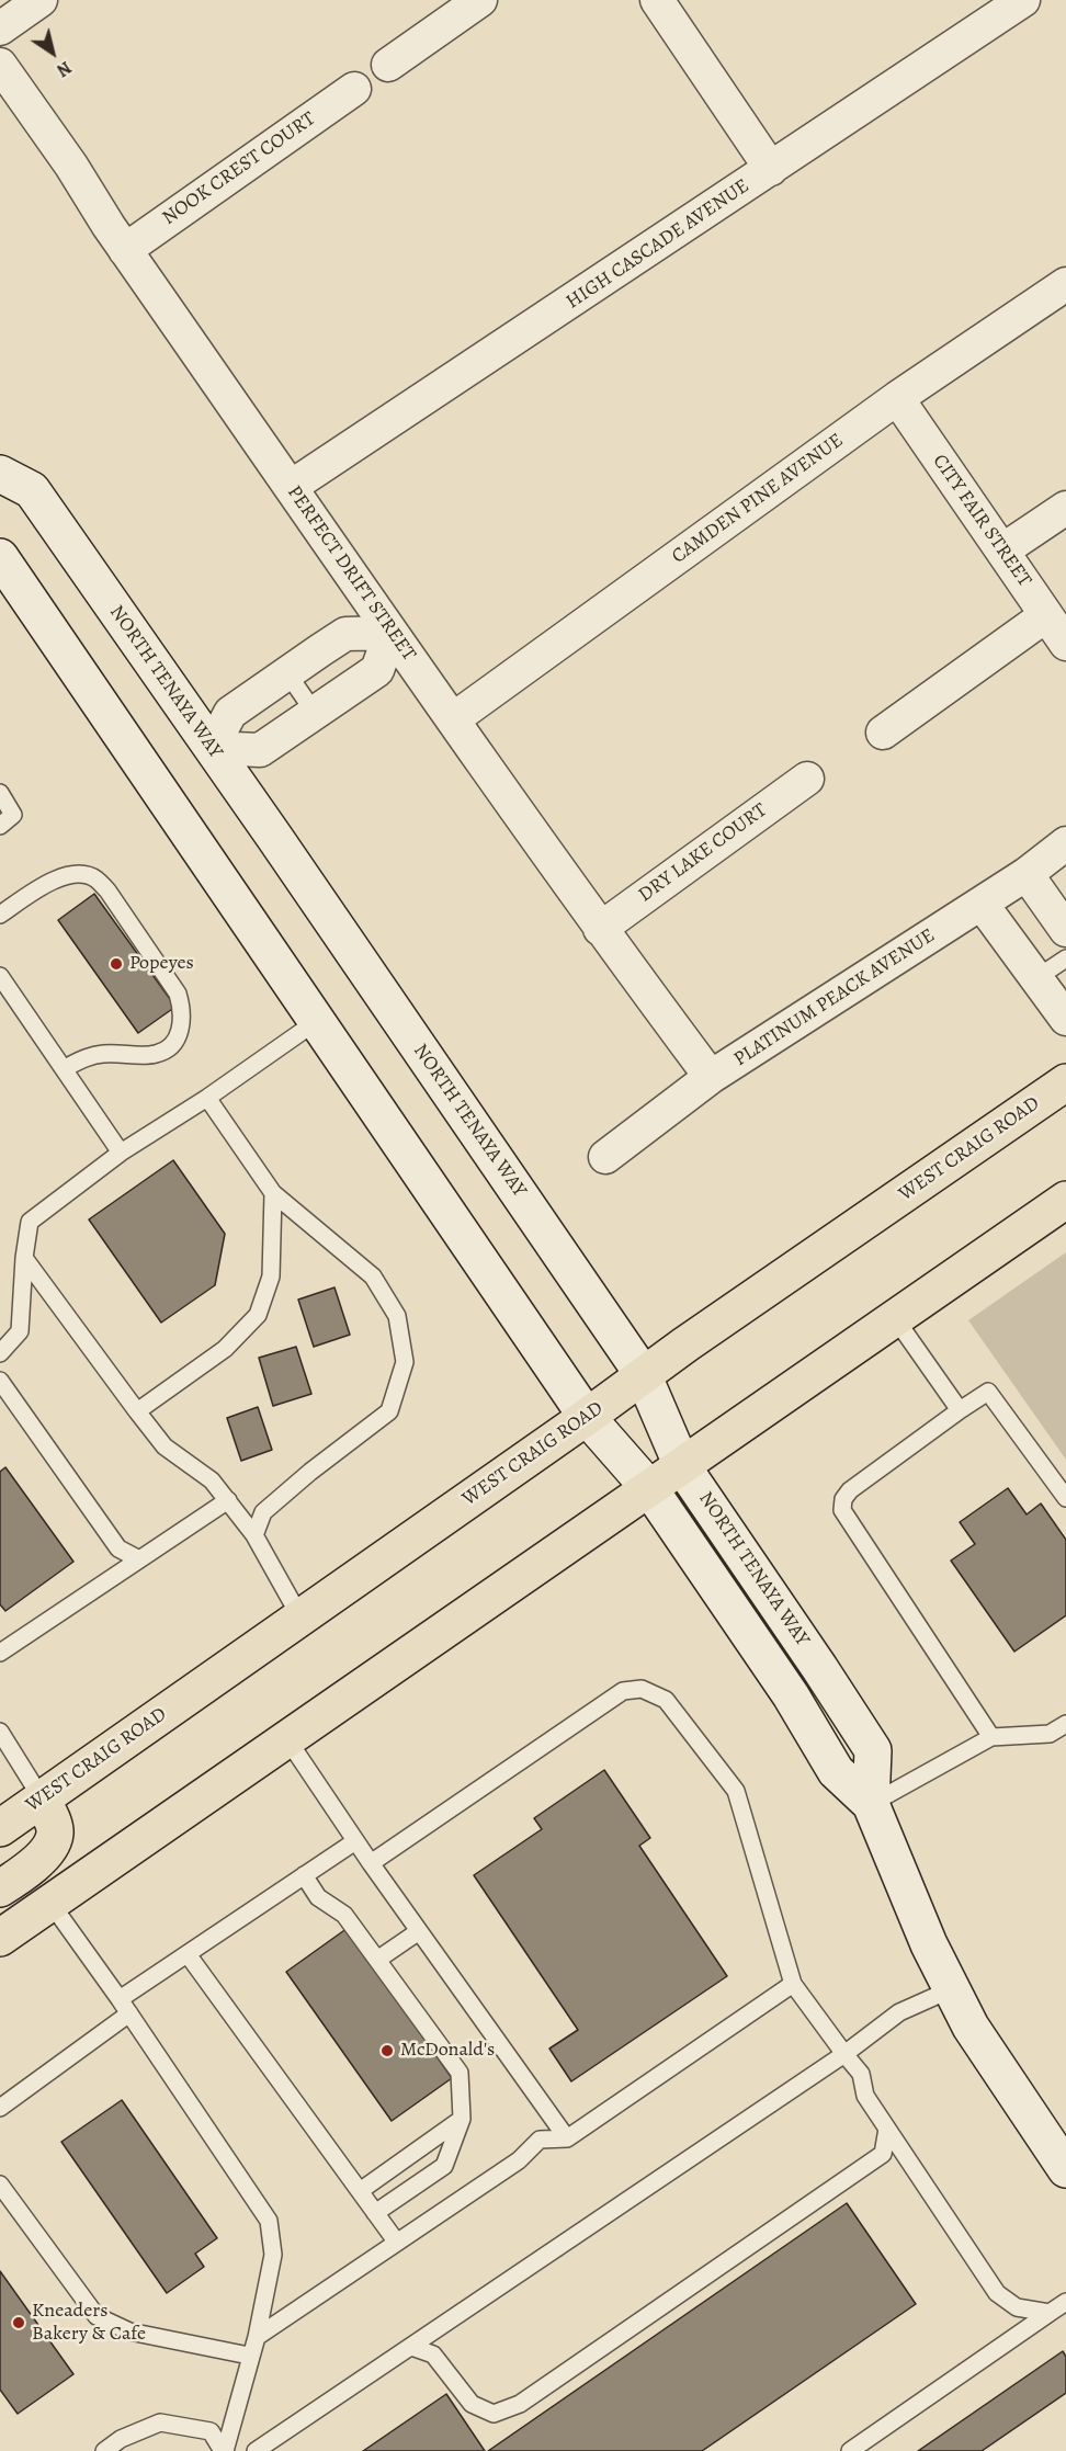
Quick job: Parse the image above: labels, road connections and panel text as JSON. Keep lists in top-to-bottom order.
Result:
{
  "streets": {
    "main road": ["NORTH TENAYA WAY", "WEST CRAIG ROAD"],
    "street": [
      "NOOK CREST COURT",
      "HIGH CASCADE AVENUE",
      "CAMDEN PINE AVENUE",
      "CITY FAIR STREET",
      "PERFECT DRIFT STREET",
      "DRY LAKE COURT",
      "PLATINUM PEACK AVENUE"
    ]
  },
  "crossings": [
    ["NOOK CREST COURT", "PERFECT DRIFT STREET"],
    ["HIGH CASCADE AVENUE", "PERFECT DRIFT STREET"],
    ["CAMDEN PINE AVENUE", "CITY FAIR STREET"],
    ["CAMDEN PINE AVENUE", "PERFECT DRIFT STREET"],
    ["PERFECT DRIFT STREET", "DRY LAKE COURT"],
    ["PERFECT DRIFT STREET", "PLATINUM PEACK AVENUE"],
    ["NORTH TENAYA WAY", "WEST CRAIG ROAD"]
  ],
  "places": ["Popeyes", "McDonald's", "Kneaders Bakery & Cafe"],
  "north": "bottom right"
}
